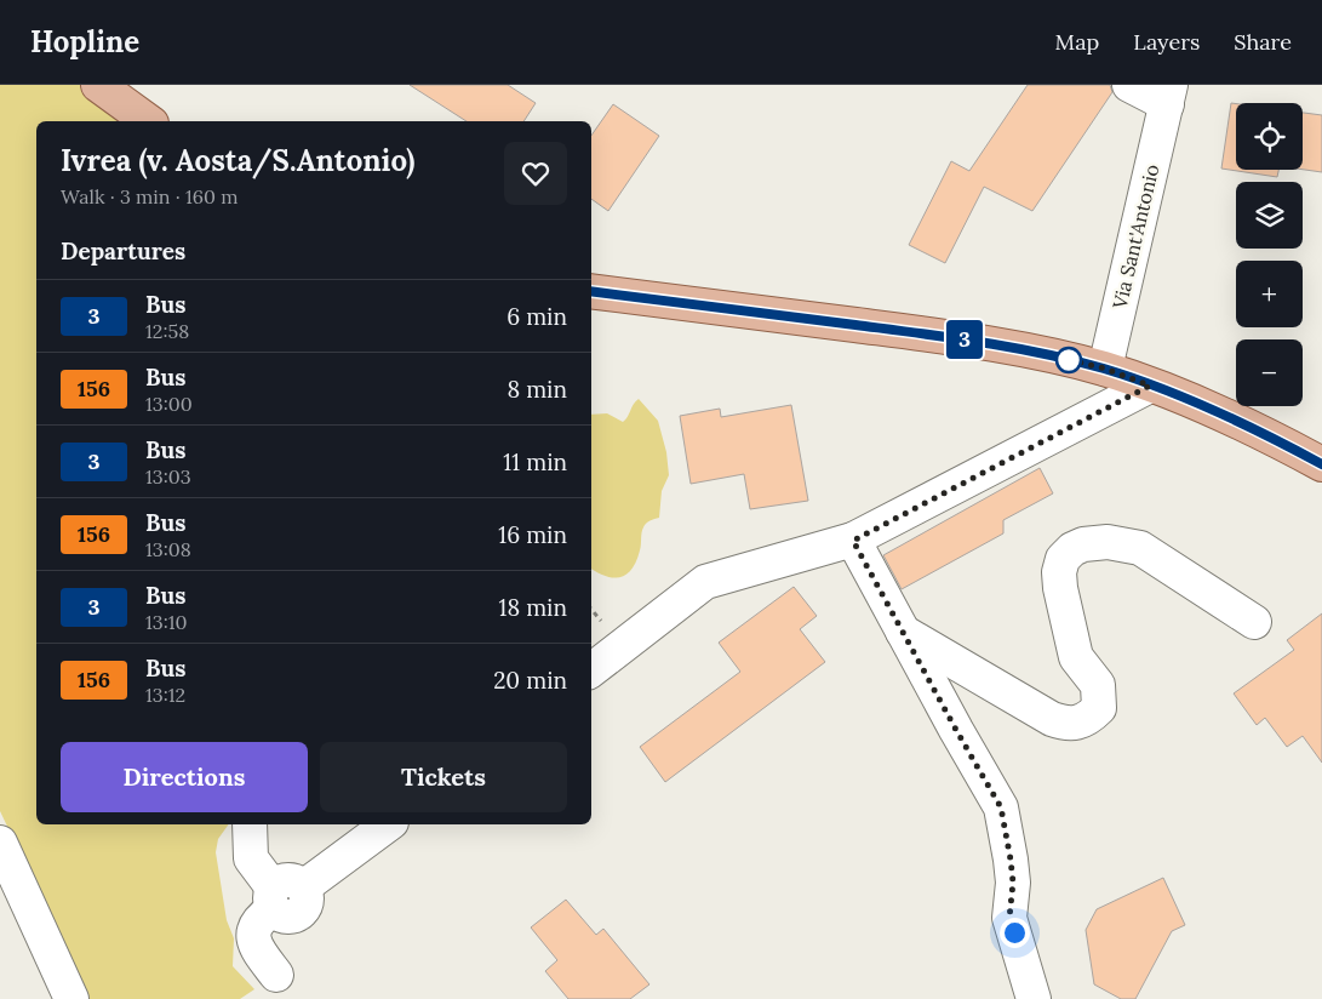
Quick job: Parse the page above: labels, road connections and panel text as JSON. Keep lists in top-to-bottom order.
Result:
{
  "streets": {
    "street": ["Via Sant'Antonio"]
  },
  "lines": ["bus line 3"],
  "page": {
    "header": "Hopline",
    "nav": ["Map", "Layers", "Share"],
    "on_map": "3",
    "map_buttons": ["+", "−"],
    "heading": [
      ["Ivrea (v. Aosta/S.Antonio)", "Walk · 3 min · 160 m"],
      "Departures"
    ],
    "list": [
      {
        "mark": "3",
        "name": "Bus",
        "note": "12:58",
        "value": "6 min"
      },
      {
        "mark": "156",
        "name": "Bus",
        "note": "13:00",
        "value": "8 min"
      },
      {
        "mark": "3",
        "name": "Bus",
        "note": "13:03",
        "value": "11 min"
      },
      {
        "mark": "156",
        "name": "Bus",
        "note": "13:08",
        "value": "16 min"
      },
      {
        "mark": "3",
        "name": "Bus",
        "note": "13:10",
        "value": "18 min"
      },
      {
        "mark": "156",
        "name": "Bus",
        "note": "13:12",
        "value": "20 min"
      }
    ],
    "buttons": ["Directions", "Tickets"]
  }
}
